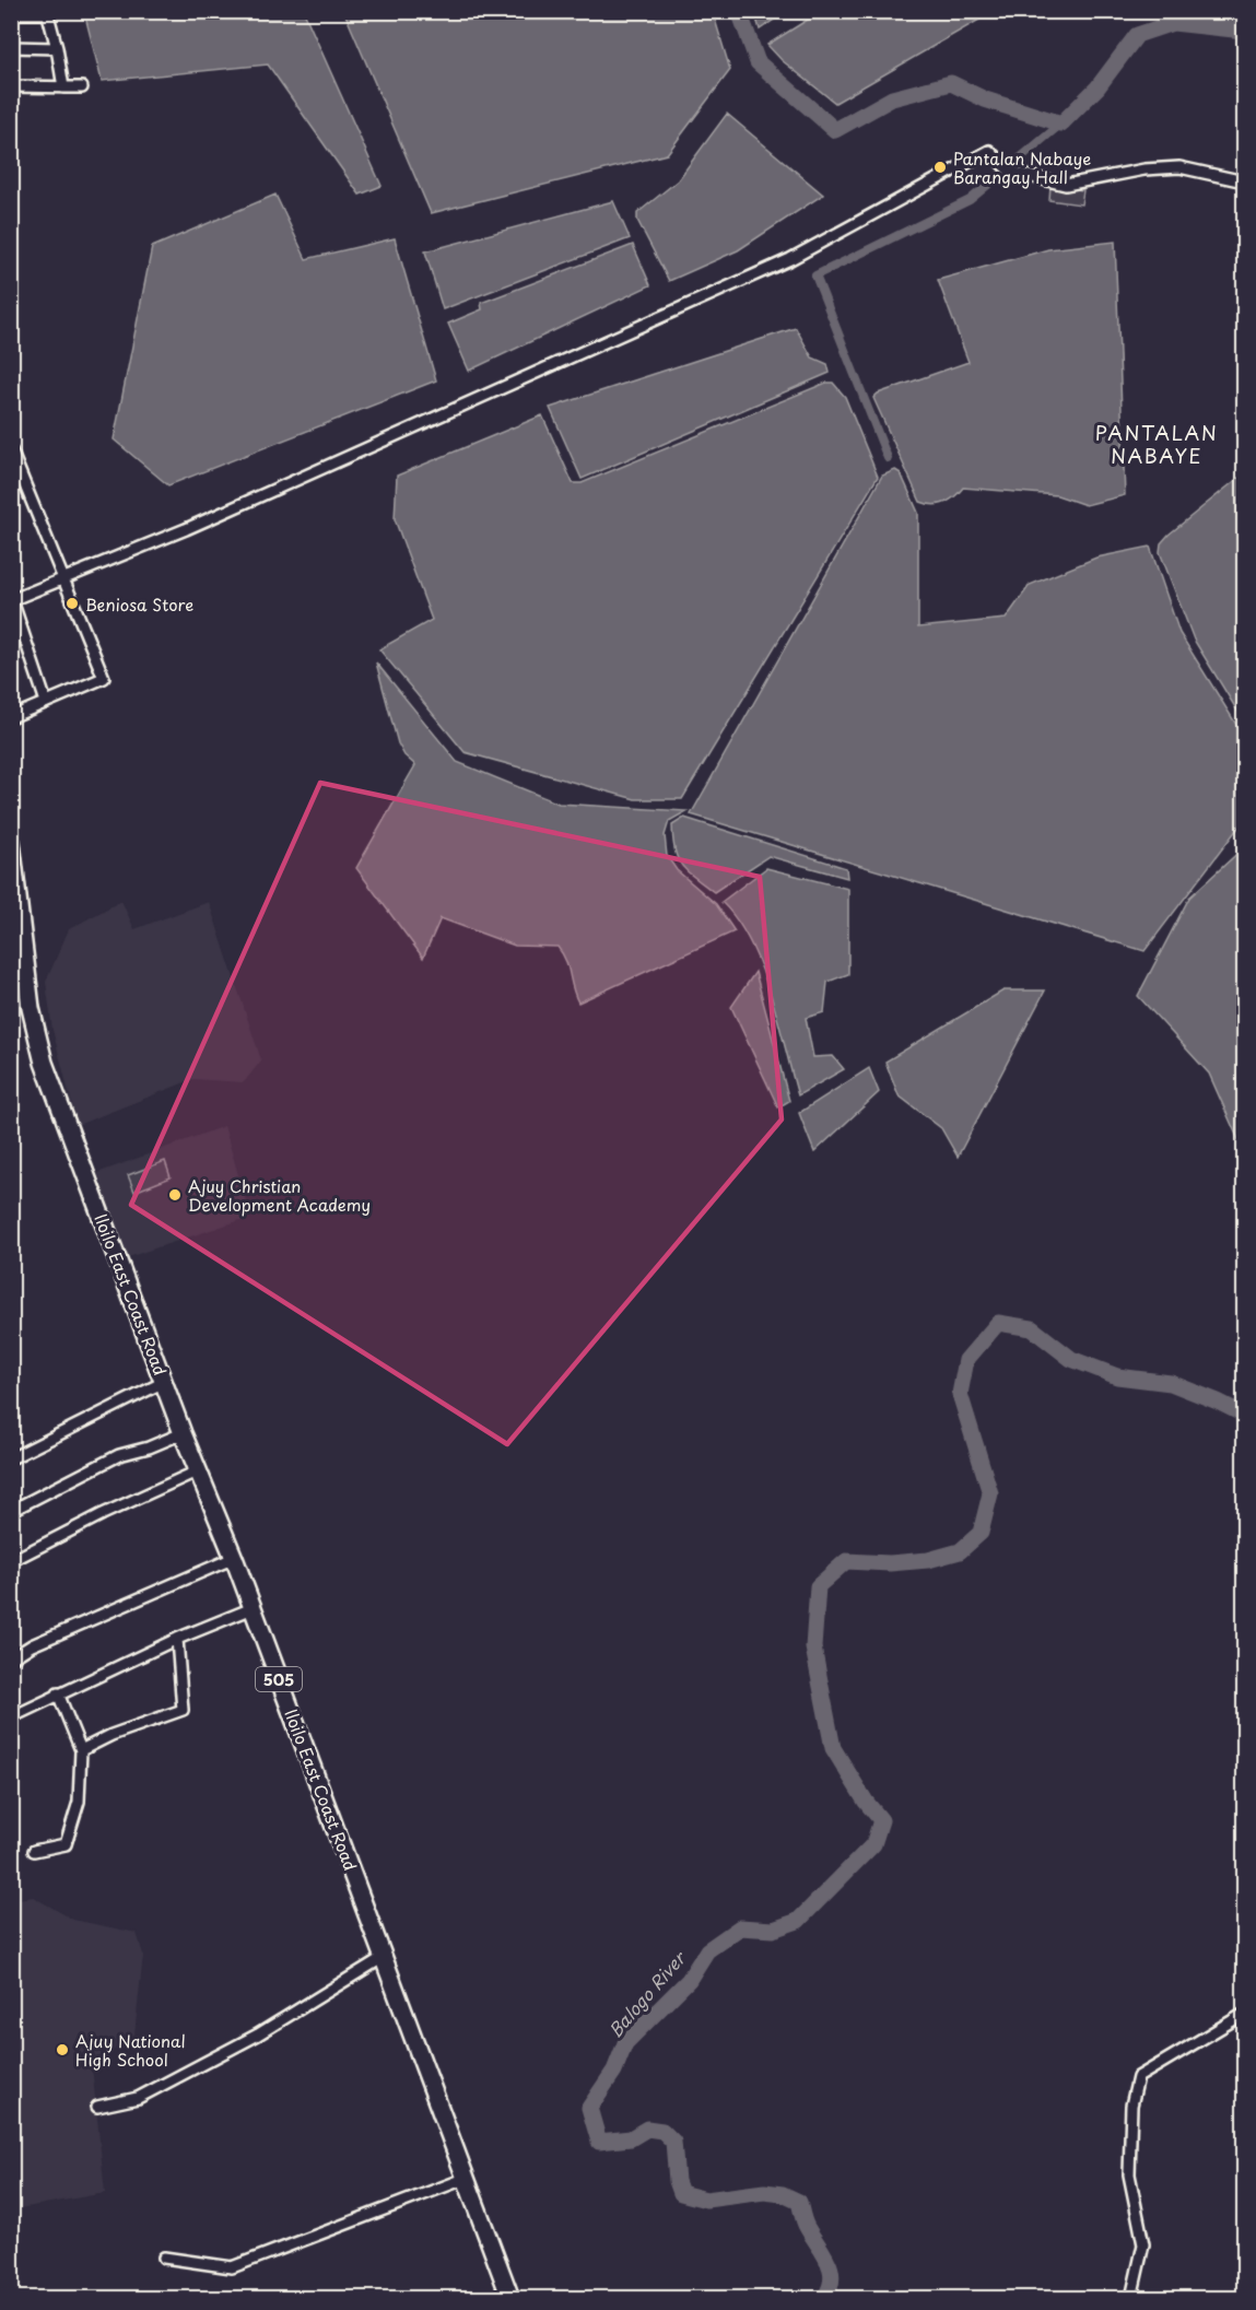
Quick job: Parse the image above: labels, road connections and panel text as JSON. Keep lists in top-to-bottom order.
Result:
{
  "streets": {
    "main road": ["Iloilo East Coast Road", "505"]
  },
  "districts": ["PANTALAN NABAYE"],
  "water": ["Balogo River"],
  "places": [
    "Pantalan Nabaye Barangay Hall",
    "Beniosa Store",
    "Ajuy Christian Development Academy",
    "Ajuy National High School"
  ]
}
